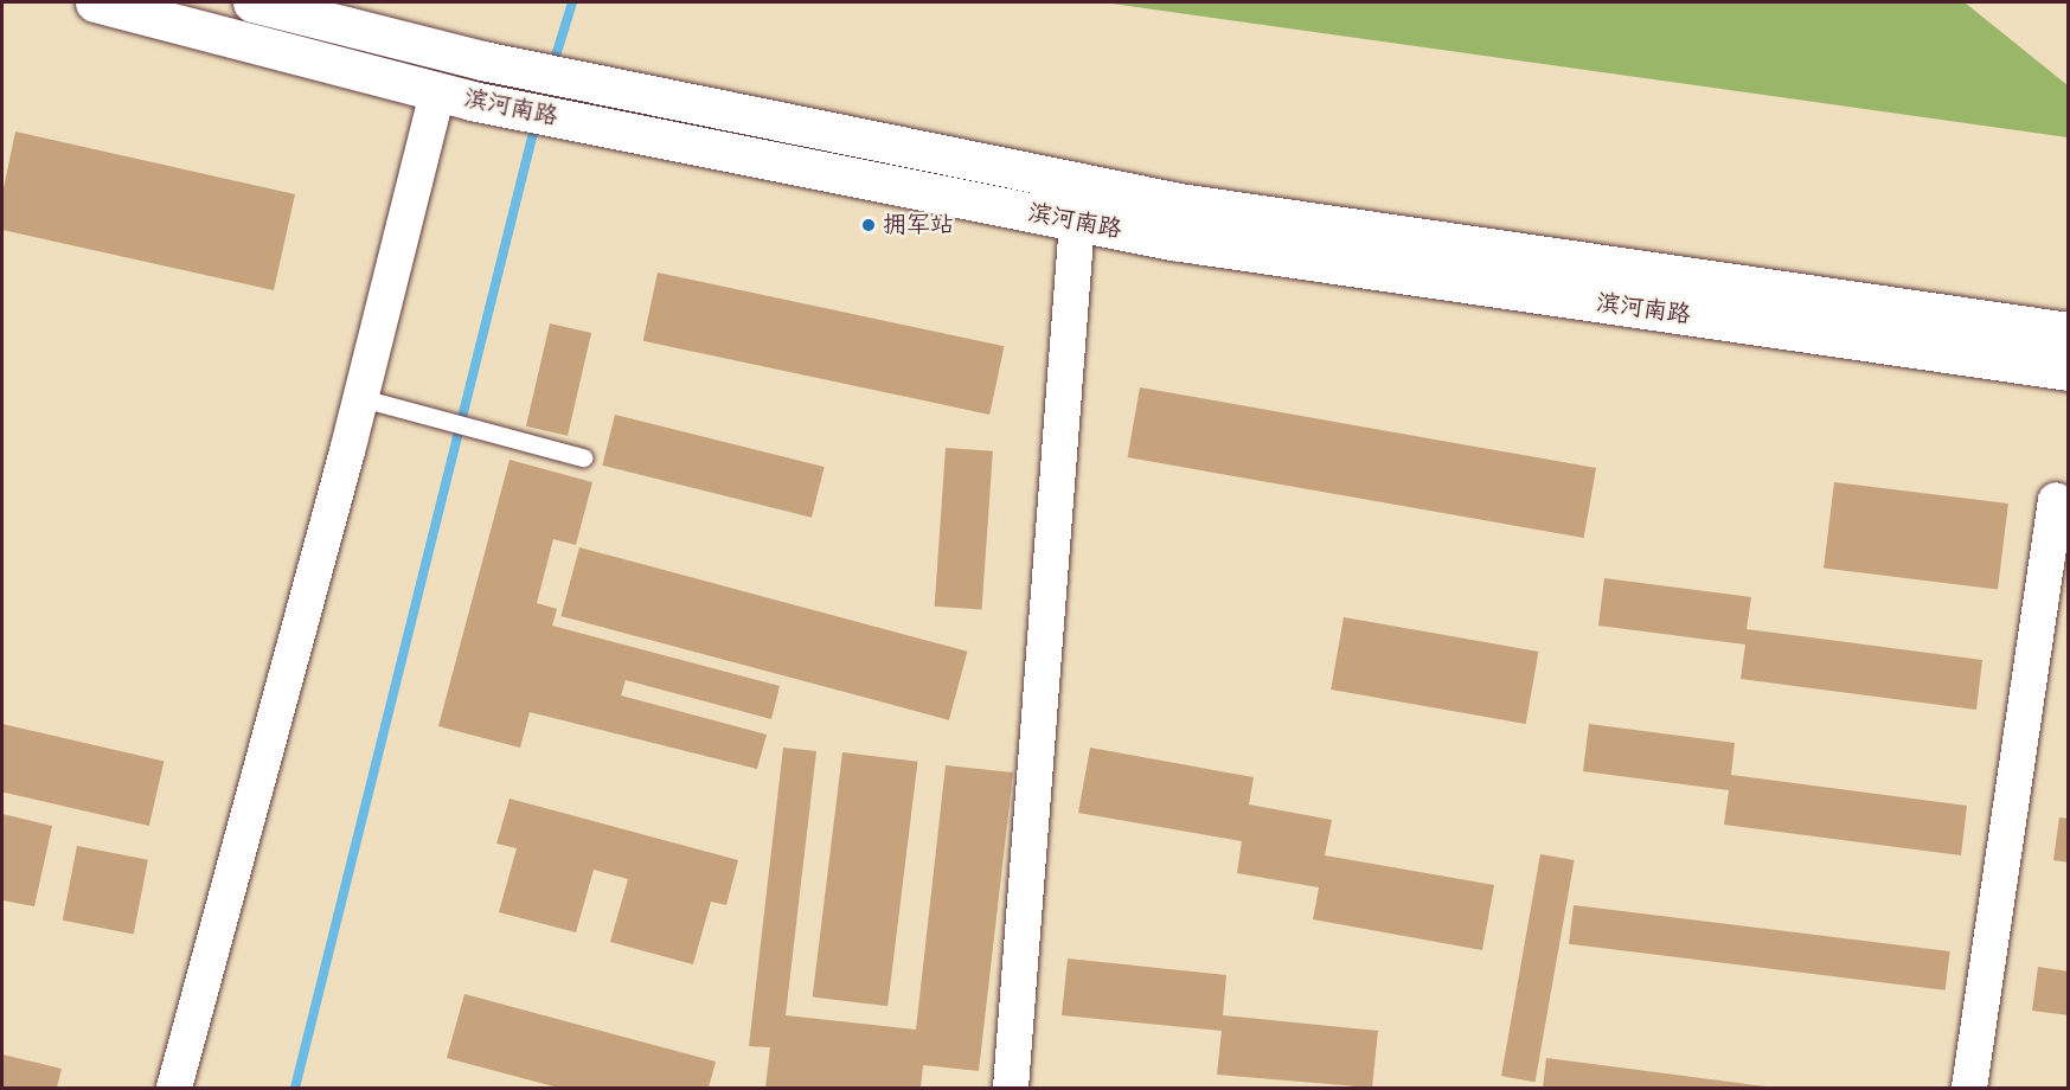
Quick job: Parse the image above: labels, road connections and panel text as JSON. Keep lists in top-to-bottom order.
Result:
{
  "streets": {
    "highway": ["滨河南路"]
  },
  "places": ["拥军站"]
}
